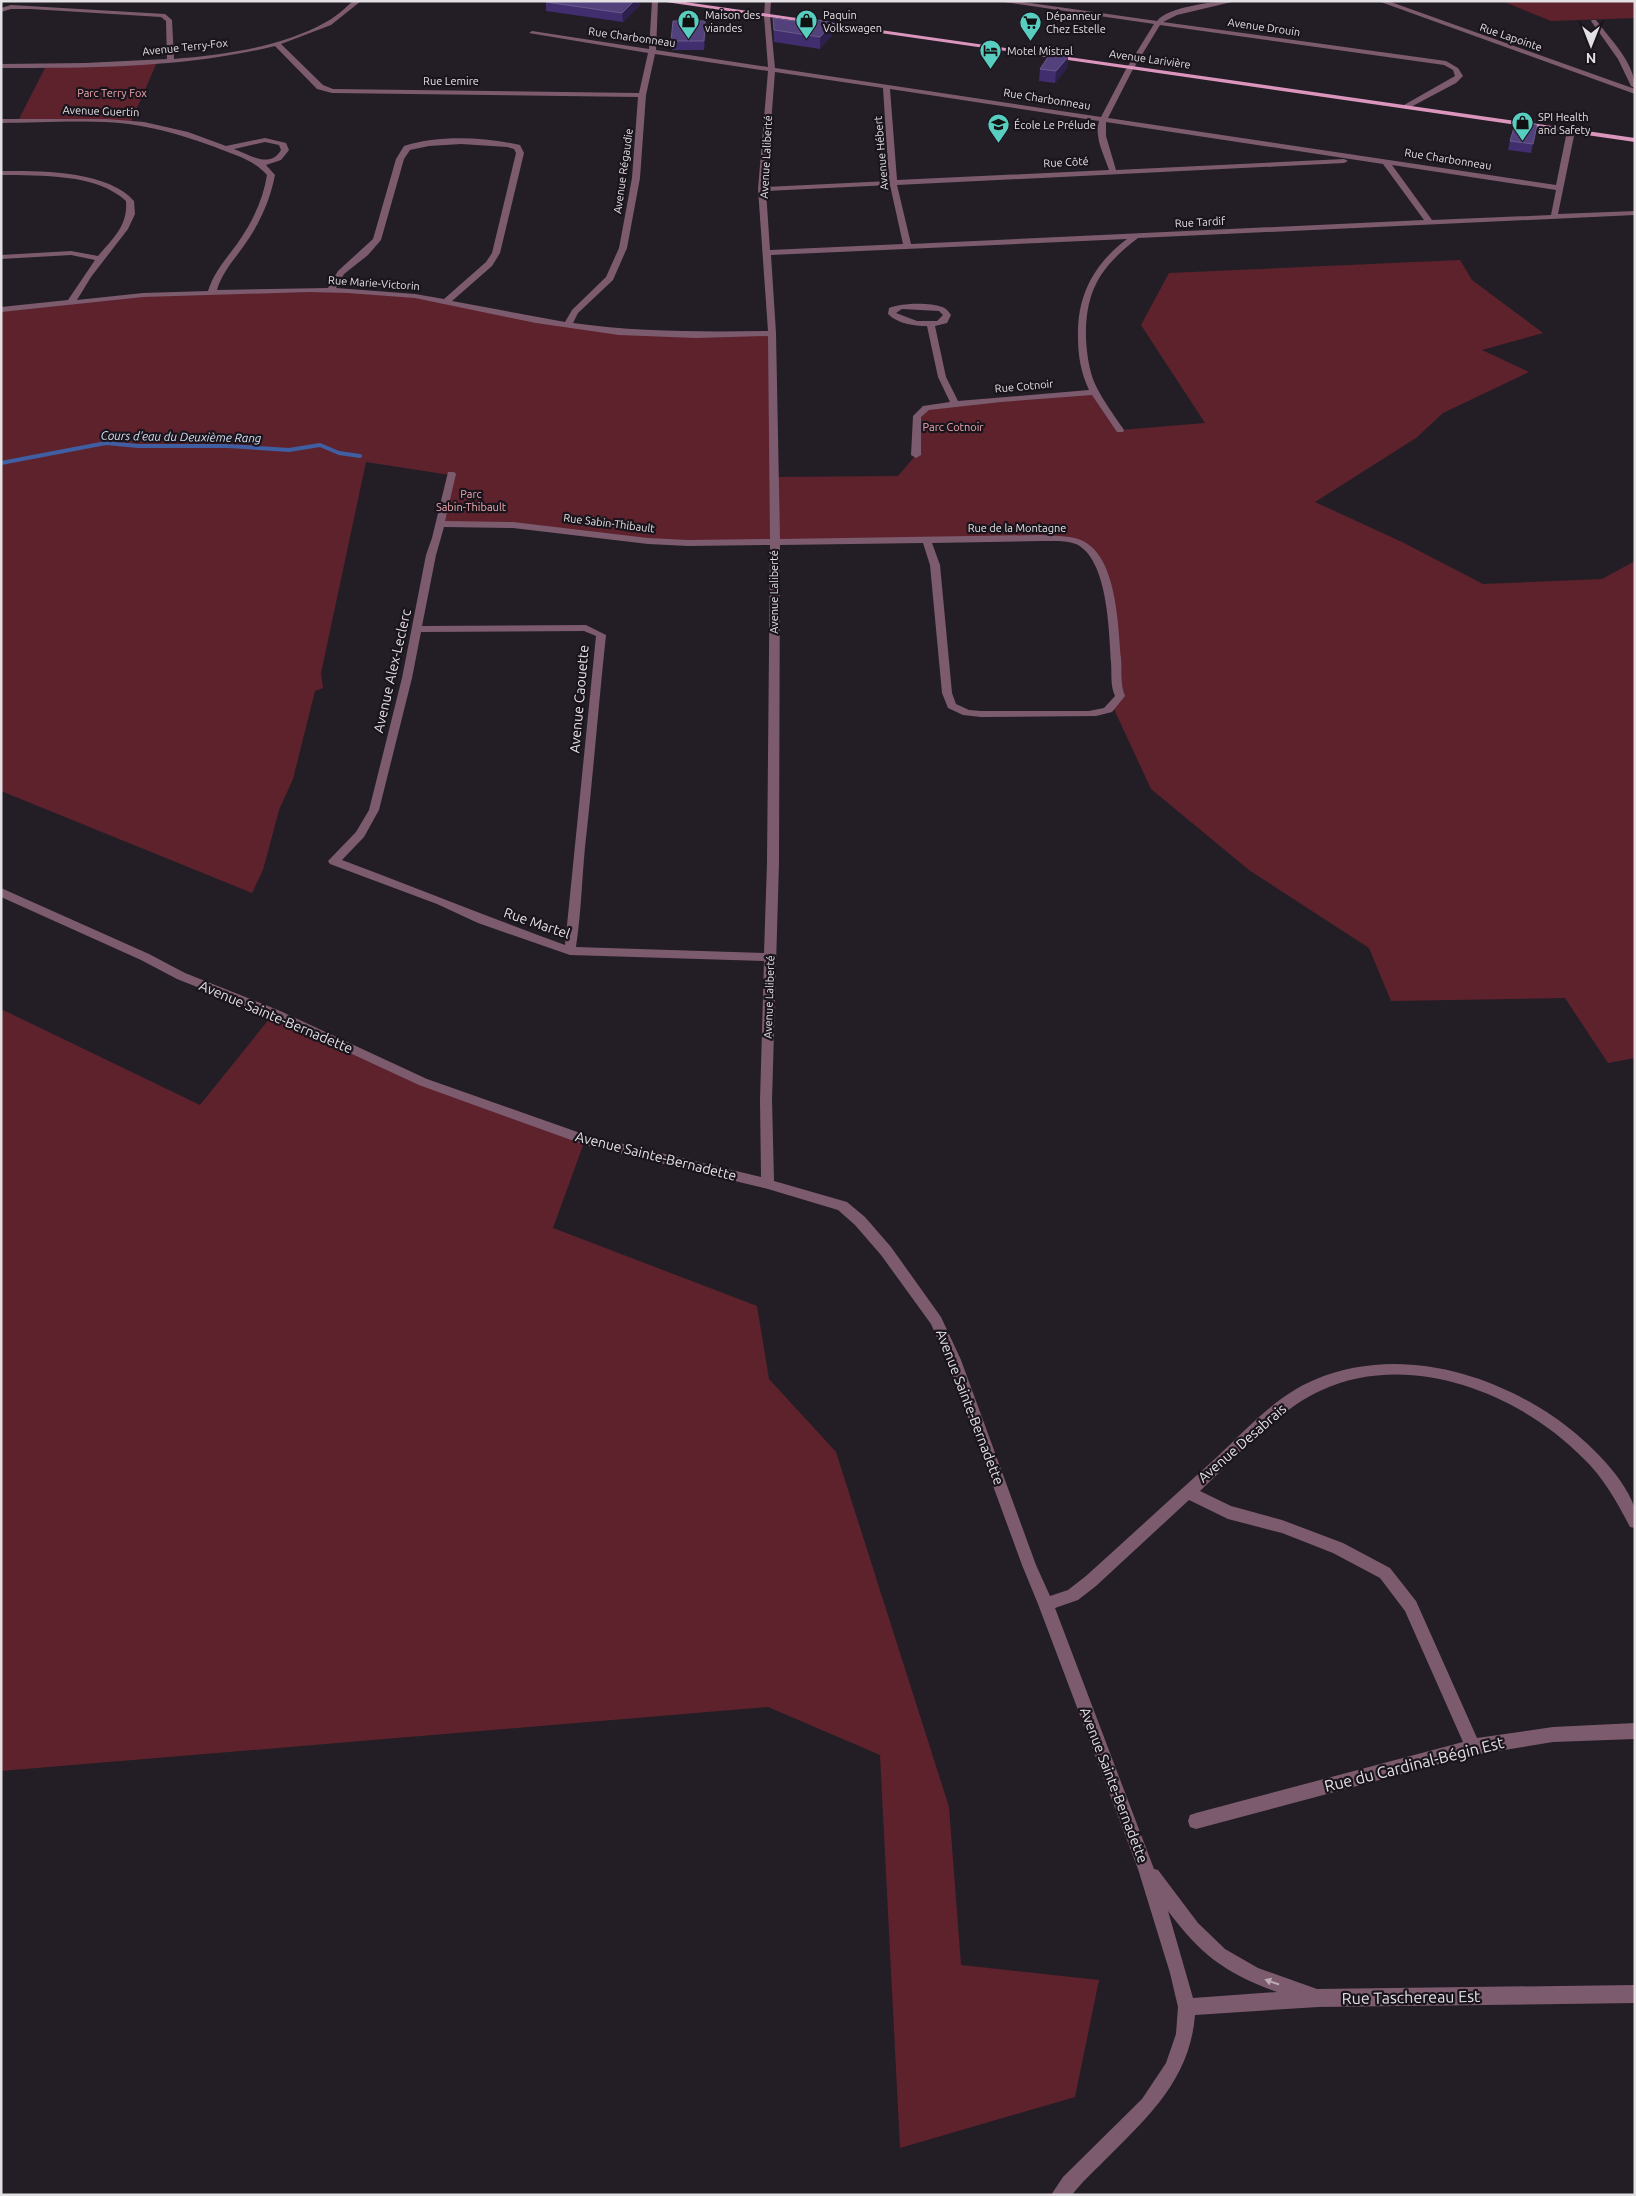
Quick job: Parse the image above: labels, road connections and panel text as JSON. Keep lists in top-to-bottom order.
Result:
{
  "streets": {
    "main road": ["Avenue Larivière"],
    "street": [
      "Avenue Drouin",
      "Rue Charbonneau",
      "Rue Lapointe",
      "Avenue Terry-Fox",
      "Rue Lemire",
      "Avenue Guertin",
      "Avenue Hébert",
      "Avenue Laliberté",
      "Rue Côté",
      "Avenue Régaudie",
      "Rue Tardif",
      "Rue Marie-Victorin",
      "Rue Cotnoir",
      "Rue Sabin-Thibault",
      "Rue de la Montagne",
      "Avenue Alex-Leclerc",
      "Avenue Caouette",
      "Rue Martel",
      "Avenue Sainte-Bernadette",
      "Avenue Desabrais",
      "Rue du Cardinal-Bégin Est",
      "Rue Taschereau Est"
    ]
  },
  "crossings": [
    ["Avenue Drouin", "Avenue Larivière"],
    ["Rue Charbonneau", "Avenue Hébert"],
    ["Rue Charbonneau", "Avenue Laliberté"],
    ["Rue Charbonneau", "Rue Côté"],
    ["Rue Charbonneau", "Avenue Régaudie"],
    ["Avenue Terry-Fox", "Rue Lemire"],
    ["Avenue Larivière", "Avenue Laliberté"],
    ["Rue Lemire", "Avenue Régaudie"],
    ["Avenue Hébert", "Rue Côté"],
    ["Avenue Hébert", "Rue Tardif"],
    ["Avenue Laliberté", "Rue Côté"],
    ["Avenue Laliberté", "Rue Tardif"],
    ["Avenue Laliberté", "Rue Marie-Victorin"],
    ["Avenue Laliberté", "Rue Sabin-Thibault"],
    ["Avenue Laliberté", "Rue de la Montagne"],
    ["Avenue Laliberté", "Rue Martel"],
    ["Avenue Laliberté", "Avenue Sainte-Bernadette"],
    ["Avenue Régaudie", "Rue Marie-Victorin"],
    ["Rue Sabin-Thibault", "Rue de la Montagne"],
    ["Rue Sabin-Thibault", "Avenue Alex-Leclerc"],
    ["Avenue Alex-Leclerc", "Avenue Caouette"],
    ["Avenue Alex-Leclerc", "Rue Martel"],
    ["Avenue Caouette", "Rue Martel"],
    ["Avenue Sainte-Bernadette", "Avenue Desabrais"],
    ["Avenue Sainte-Bernadette", "Rue Taschereau Est"]
  ],
  "water": ["Cours d'eau du Deuxième Rang"],
  "parks": ["Parc Terry Fox", "Parc Cotnoir", "Parc Sabin-Thibault"],
  "places": {
    "shop": ["Maison des viandes", "Paquin Volkswagen", "SPI Health and Safety"],
    "supermarket": ["Dépanneur Chez Estelle"],
    "hotel": ["Motel Mistral"],
    "school or university": ["École Le Prélude"]
  },
  "north": "bottom"
}
